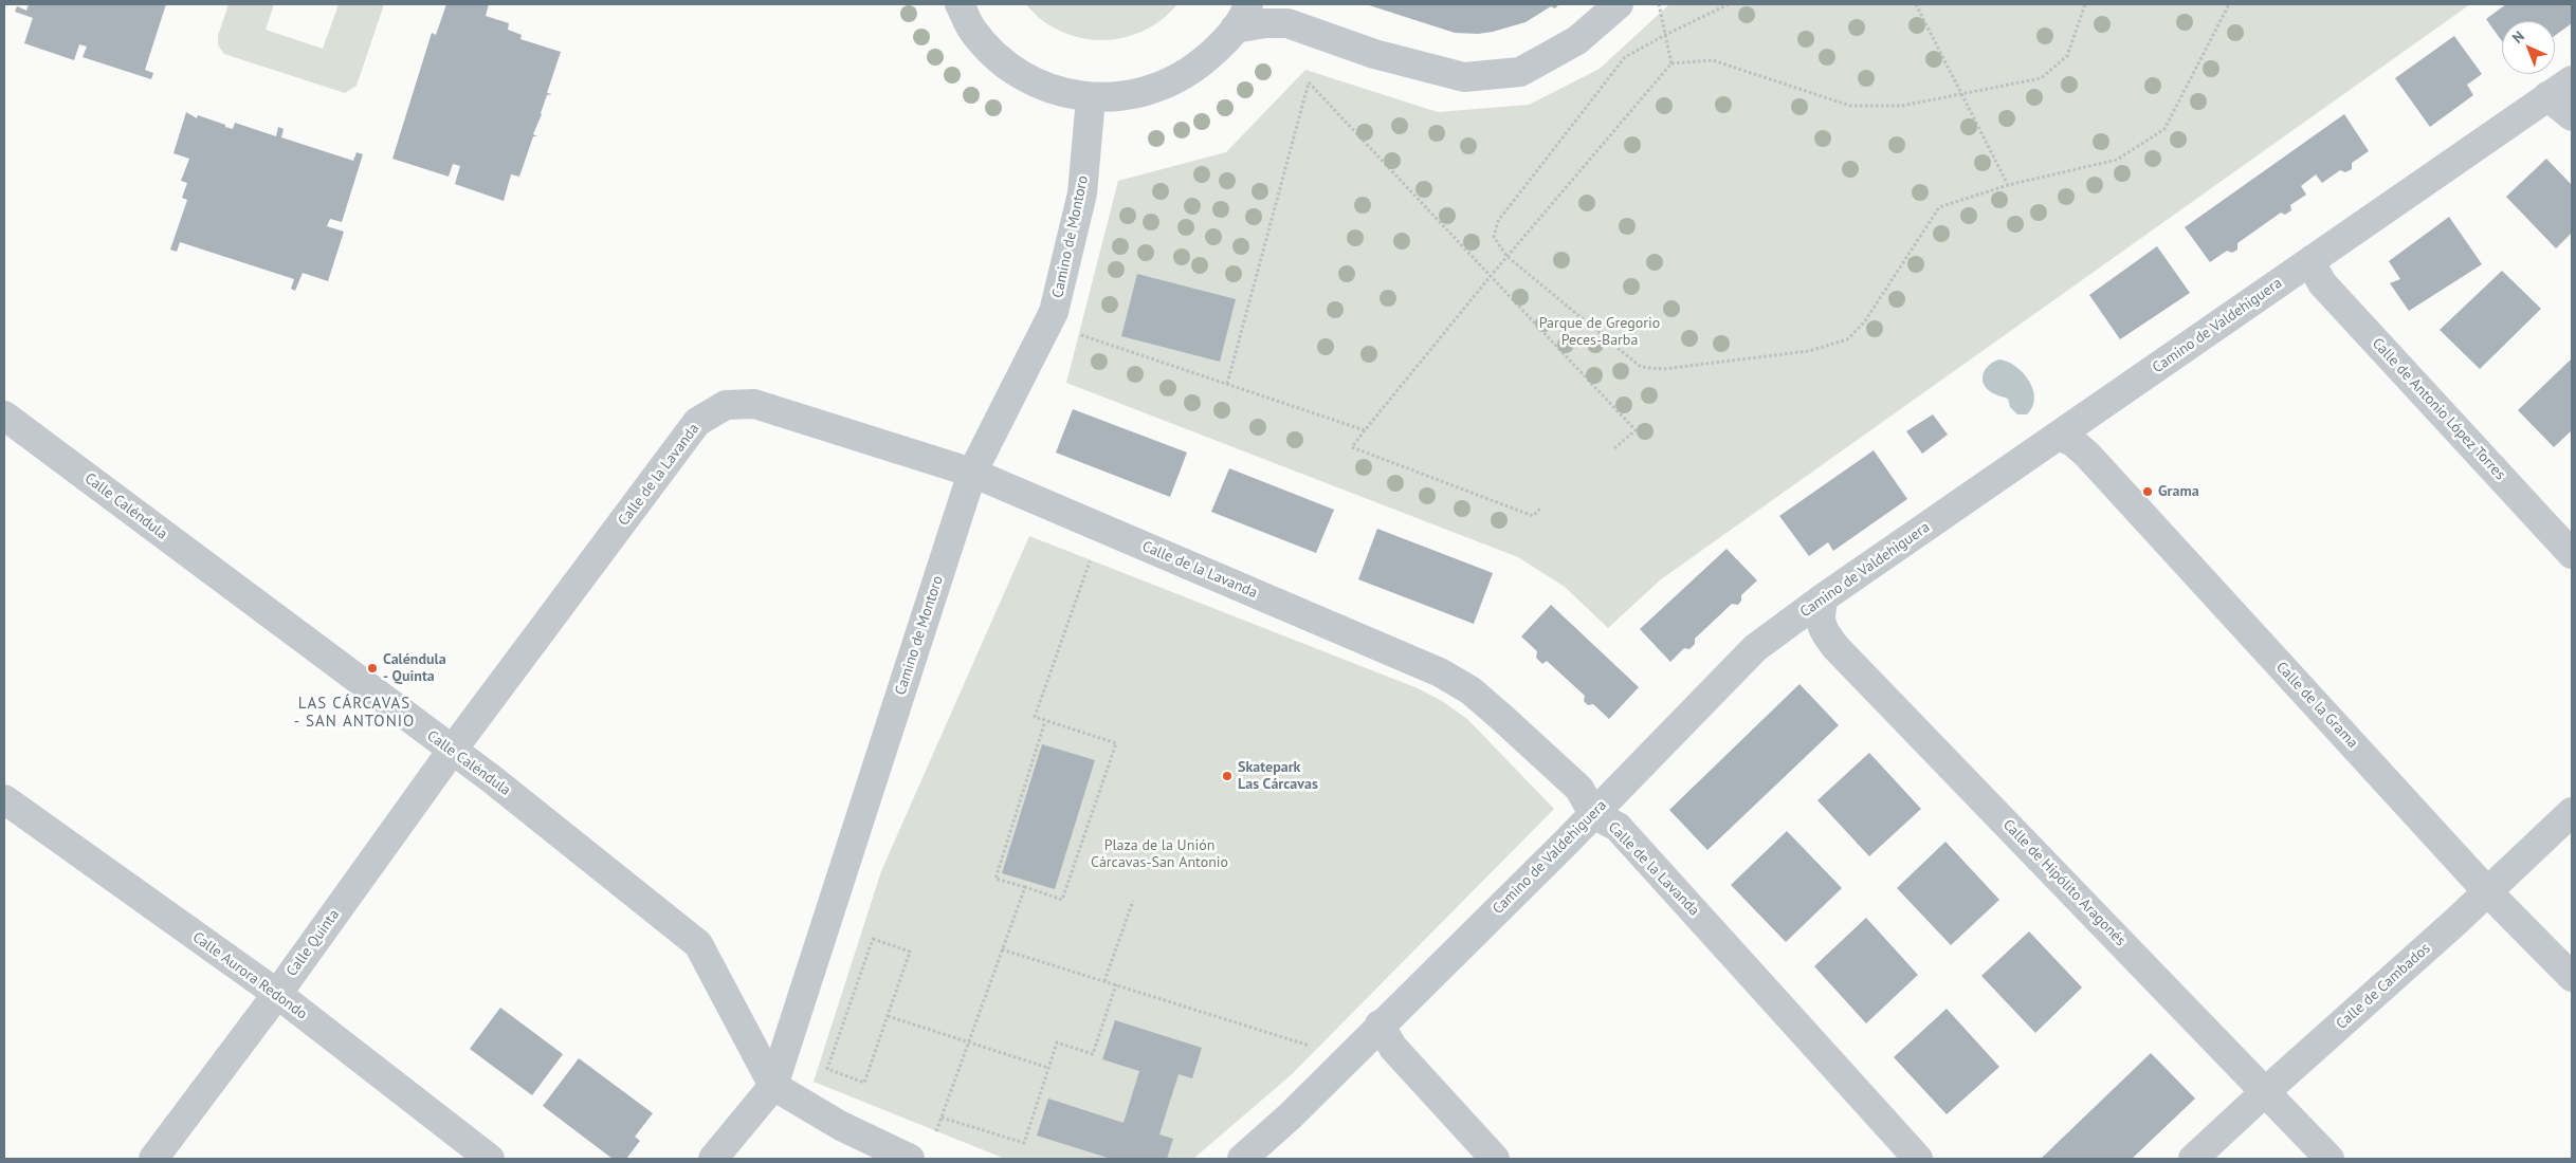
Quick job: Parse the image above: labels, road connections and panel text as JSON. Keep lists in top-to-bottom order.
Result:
{
  "streets": {
    "street": [
      "Camino de Montoro",
      "Camino de Valdehiguera",
      "Calle de Antonio López Torres",
      "Calle de la Lavanda",
      "Calle Caléndula",
      "Calle de la Grama",
      "Calle de Hipólito Aragonés",
      "Calle Quinta",
      "Calle Aurora Redondo",
      "Calle de Cambados"
    ]
  },
  "crossings": [
    ["Camino de Montoro", "Calle de la Lavanda"],
    ["Camino de Montoro", "Calle Caléndula"],
    ["Camino de Valdehiguera", "Calle de Antonio López Torres"],
    ["Camino de Valdehiguera", "Calle de la Lavanda"],
    ["Camino de Valdehiguera", "Calle de la Grama"],
    ["Camino de Valdehiguera", "Calle de Hipólito Aragonés"],
    ["Calle de la Lavanda", "Calle Caléndula"],
    ["Calle de la Lavanda", "Calle Quinta"],
    ["Calle Caléndula", "Calle Quinta"],
    ["Calle de la Grama", "Calle de Cambados"],
    ["Calle de Hipólito Aragonés", "Calle de Cambados"],
    ["Calle Quinta", "Calle Aurora Redondo"]
  ],
  "districts": ["LAS CÁRCAVAS - SAN ANTONIO"],
  "parks": ["Parque de Gregorio Peces-Barba", "Plaza de la Unión Cárcavas-San Antonio"],
  "places": ["Grama", "Caléndula - Quinta", "Skatepark Las Cárcavas"],
  "north": "top left"
}
